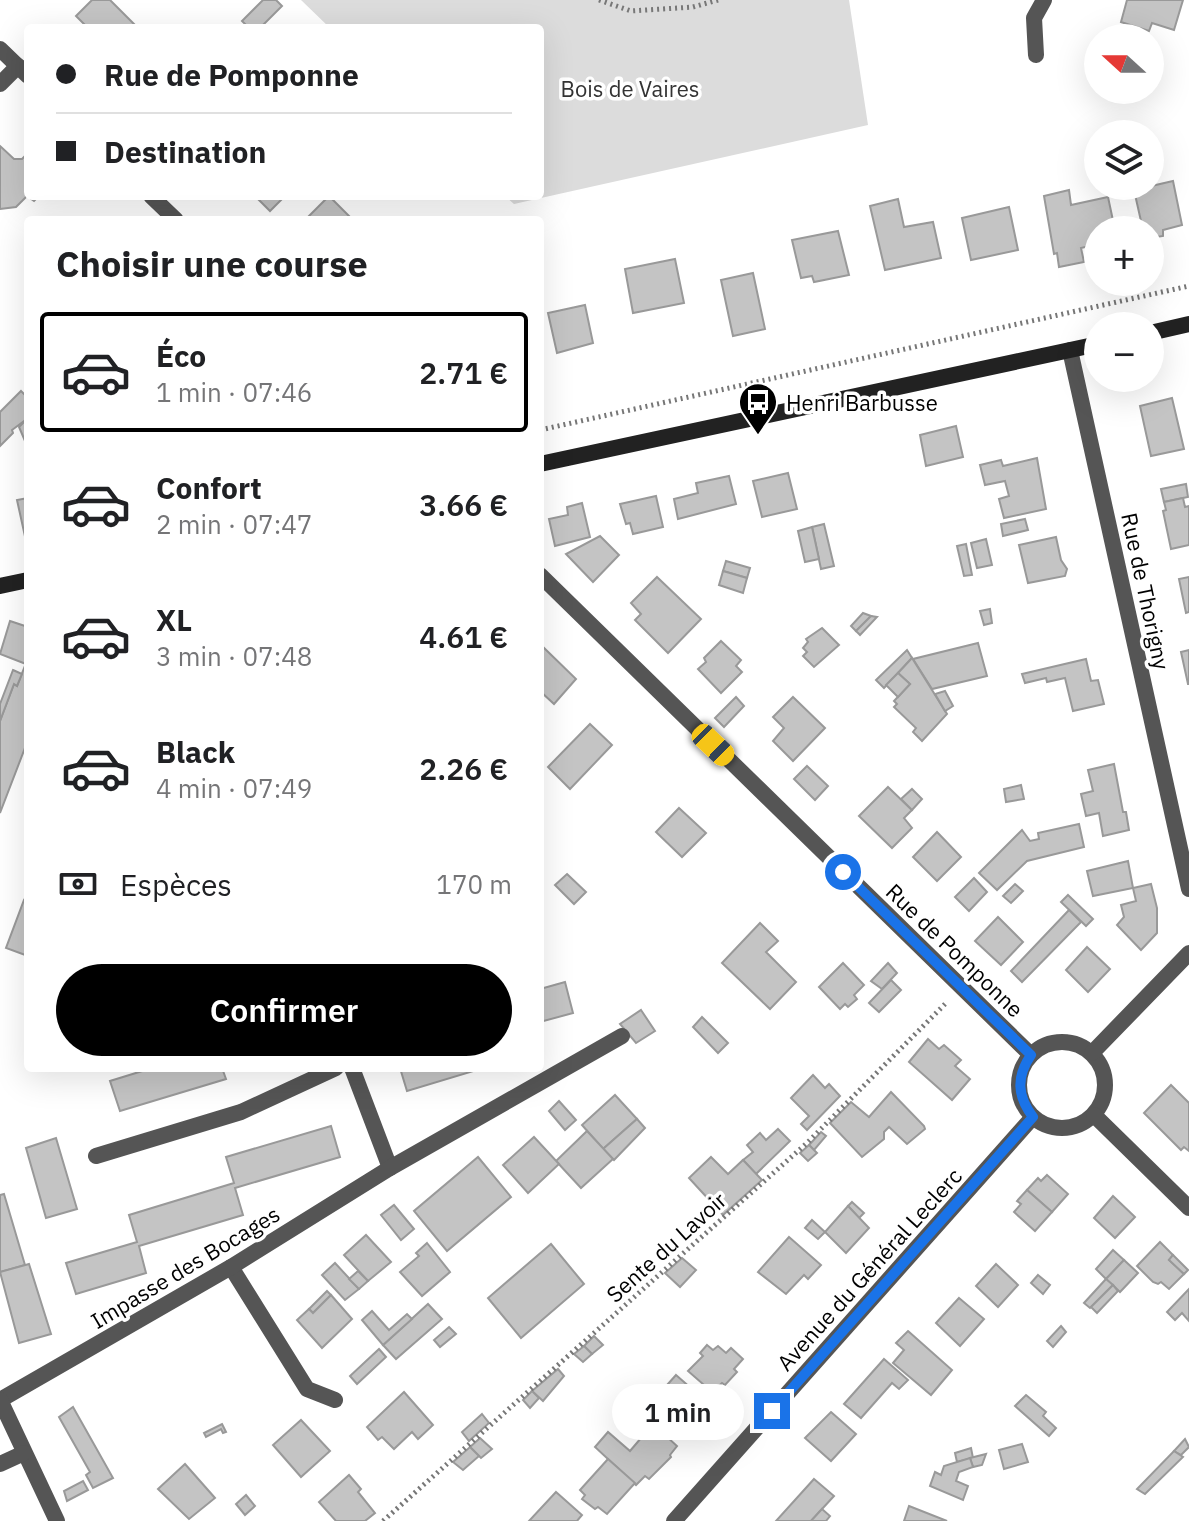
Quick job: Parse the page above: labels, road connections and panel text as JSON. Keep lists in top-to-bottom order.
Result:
{
  "streets": {
    "street": [
      "Rue de Thorigny",
      "Rue de Pomponne",
      "Impasse des Bocages",
      "Avenue du Général Leclerc"
    ],
    "path": ["Sente du Lavoir"]
  },
  "crossings": [
    ["Rue de Pomponne", "Sente du Lavoir"],
    ["Rue de Pomponne", "Avenue du Général Leclerc"]
  ],
  "parks": ["Bois de Vaires"],
  "places": {
    "bus stop": ["Henri Barbusse"]
  },
  "north": "left",
  "page": {
    "map_buttons": ["+", "−"],
    "banner": ["Rue de Pomponne", "Destination"],
    "heading": "Choisir une course",
    "list": [
      {
        "name": "Éco",
        "note": "1 min · 07:46",
        "value": "2.71 €"
      },
      {
        "name": "Confort",
        "note": "2 min · 07:47",
        "value": "3.66 €"
      },
      {
        "name": "XL",
        "note": "3 min · 07:48",
        "value": "4.61 €"
      },
      {
        "name": "Black",
        "note": "4 min · 07:49",
        "value": "2.26 €"
      }
    ],
    "pay": ["Espèces", "170 m"],
    "buttons": "Confirmer",
    "bubble": "1 min"
  }
}
